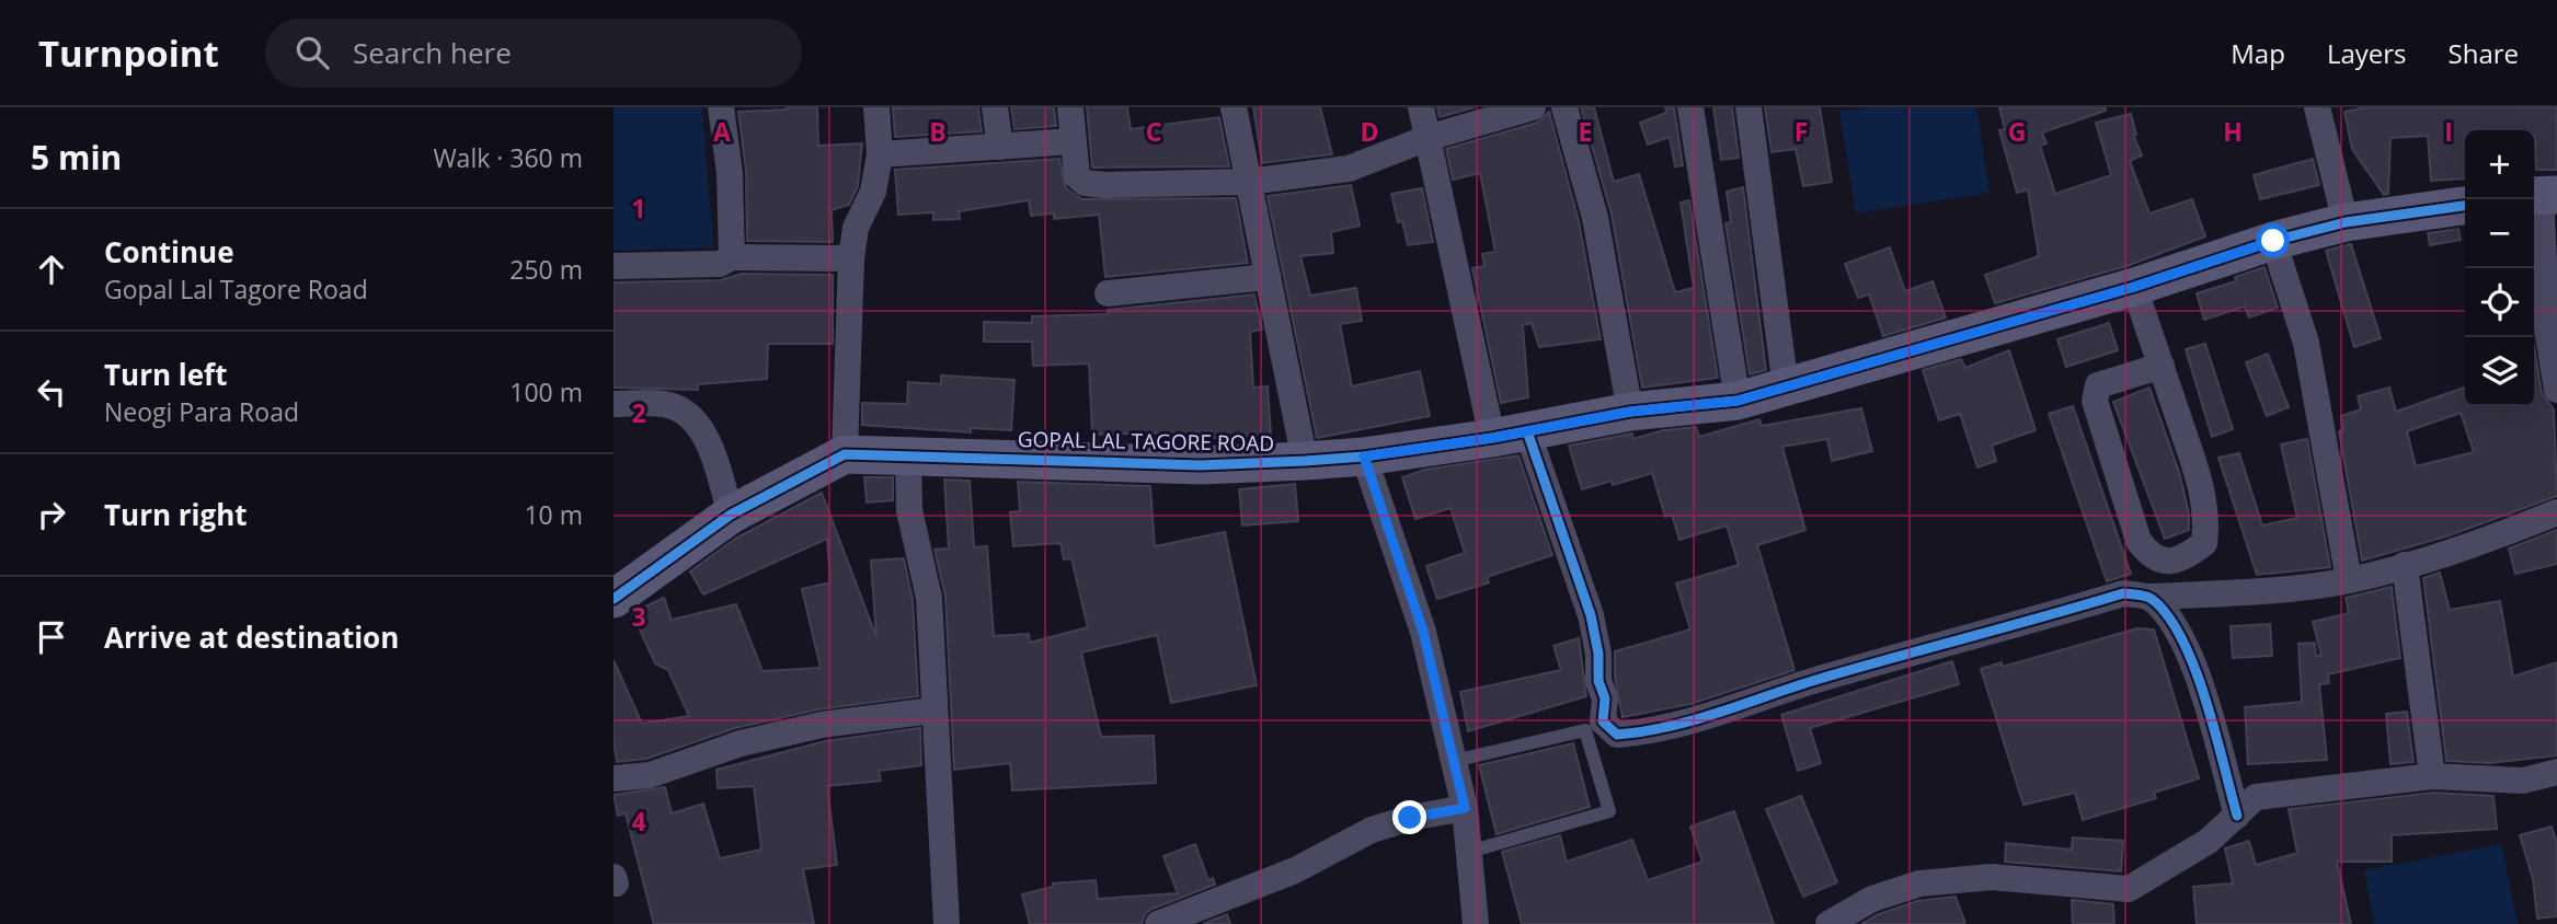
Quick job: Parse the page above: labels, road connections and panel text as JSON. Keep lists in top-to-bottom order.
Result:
{
  "streets": {
    "street": ["GOPAL LAL TAGORE ROAD"]
  },
  "page": {
    "header": "Turnpoint",
    "search": "Search here",
    "nav": ["Map", "Layers", "Share"],
    "heading": ["5 min", "Walk · 360 m"],
    "map_buttons": ["+", "−"],
    "list": [
      ["Continue", "Gopal Lal Tagore Road", "250 m"],
      ["Turn left", "Neogi Para Road", "100 m"],
      ["Turn right", "10 m"],
      "Arrive at destination"
    ]
  },
  "grid": {
    "columns": [
      "A",
      "B",
      "C",
      "D",
      "E",
      "F",
      "G",
      "H",
      "I"
    ],
    "rows": [
      "1",
      "2",
      "3",
      "4"
    ]
  }
}
